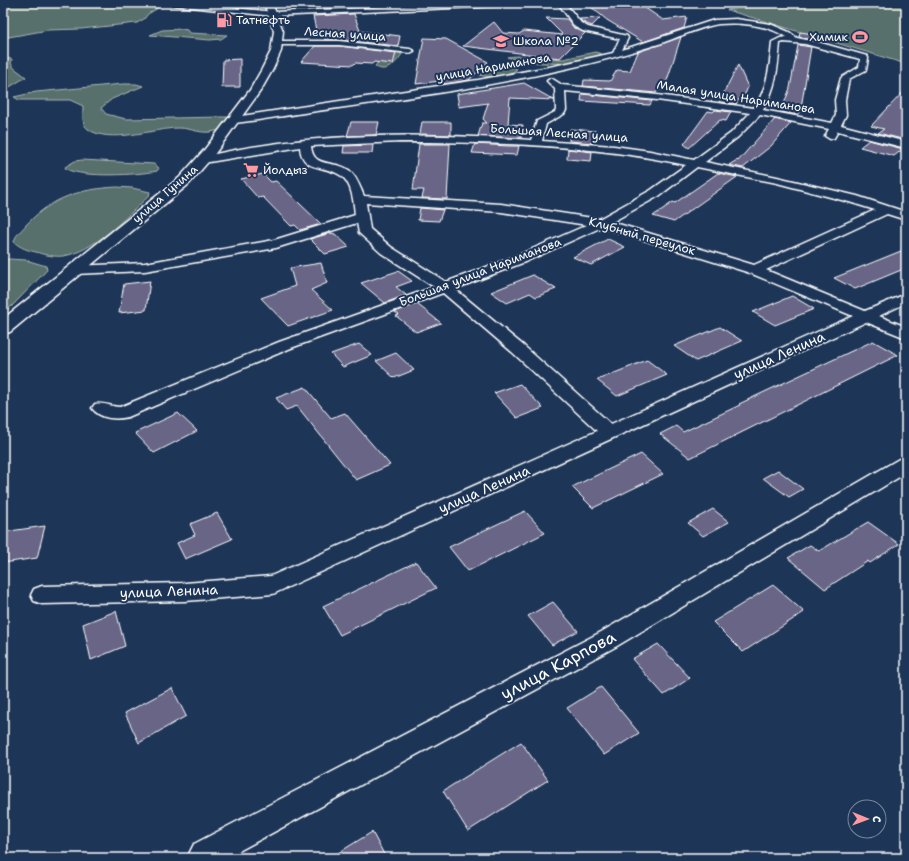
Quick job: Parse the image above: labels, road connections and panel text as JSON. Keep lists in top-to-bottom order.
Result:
{
  "streets": {
    "main road": ["улица Гунина"],
    "street": [
      "Лесная улица",
      "улица Нариманова",
      "Малая улица Нариманова",
      "Большая Лесная улица",
      "Клубный переулок",
      "Большая улица Нариманова",
      "улица Ленина",
      "улица Карпова"
    ]
  },
  "crossings": [
    ["Лесная улица", "улица Гунина"],
    ["улица Нариманова", "Малая улица Нариманова"],
    ["улица Нариманова", "улица Гунина"],
    ["улица Нариманова", "Большая улица Нариманова"],
    ["Малая улица Нариманова", "Большая улица Нариманова"],
    ["Большая Лесная улица", "улица Гунина"],
    ["Большая Лесная улица", "Большая улица Нариманова"],
    ["Клубный переулок", "Большая улица Нариманова"],
    ["Клубный переулок", "улица Ленина"]
  ],
  "places": {
    "fuel station": ["Татнефть"],
    "sports": ["Химик"],
    "school or university": ["Школа №2"],
    "supermarket": ["Йолдыз"]
  },
  "north": "right"
}
